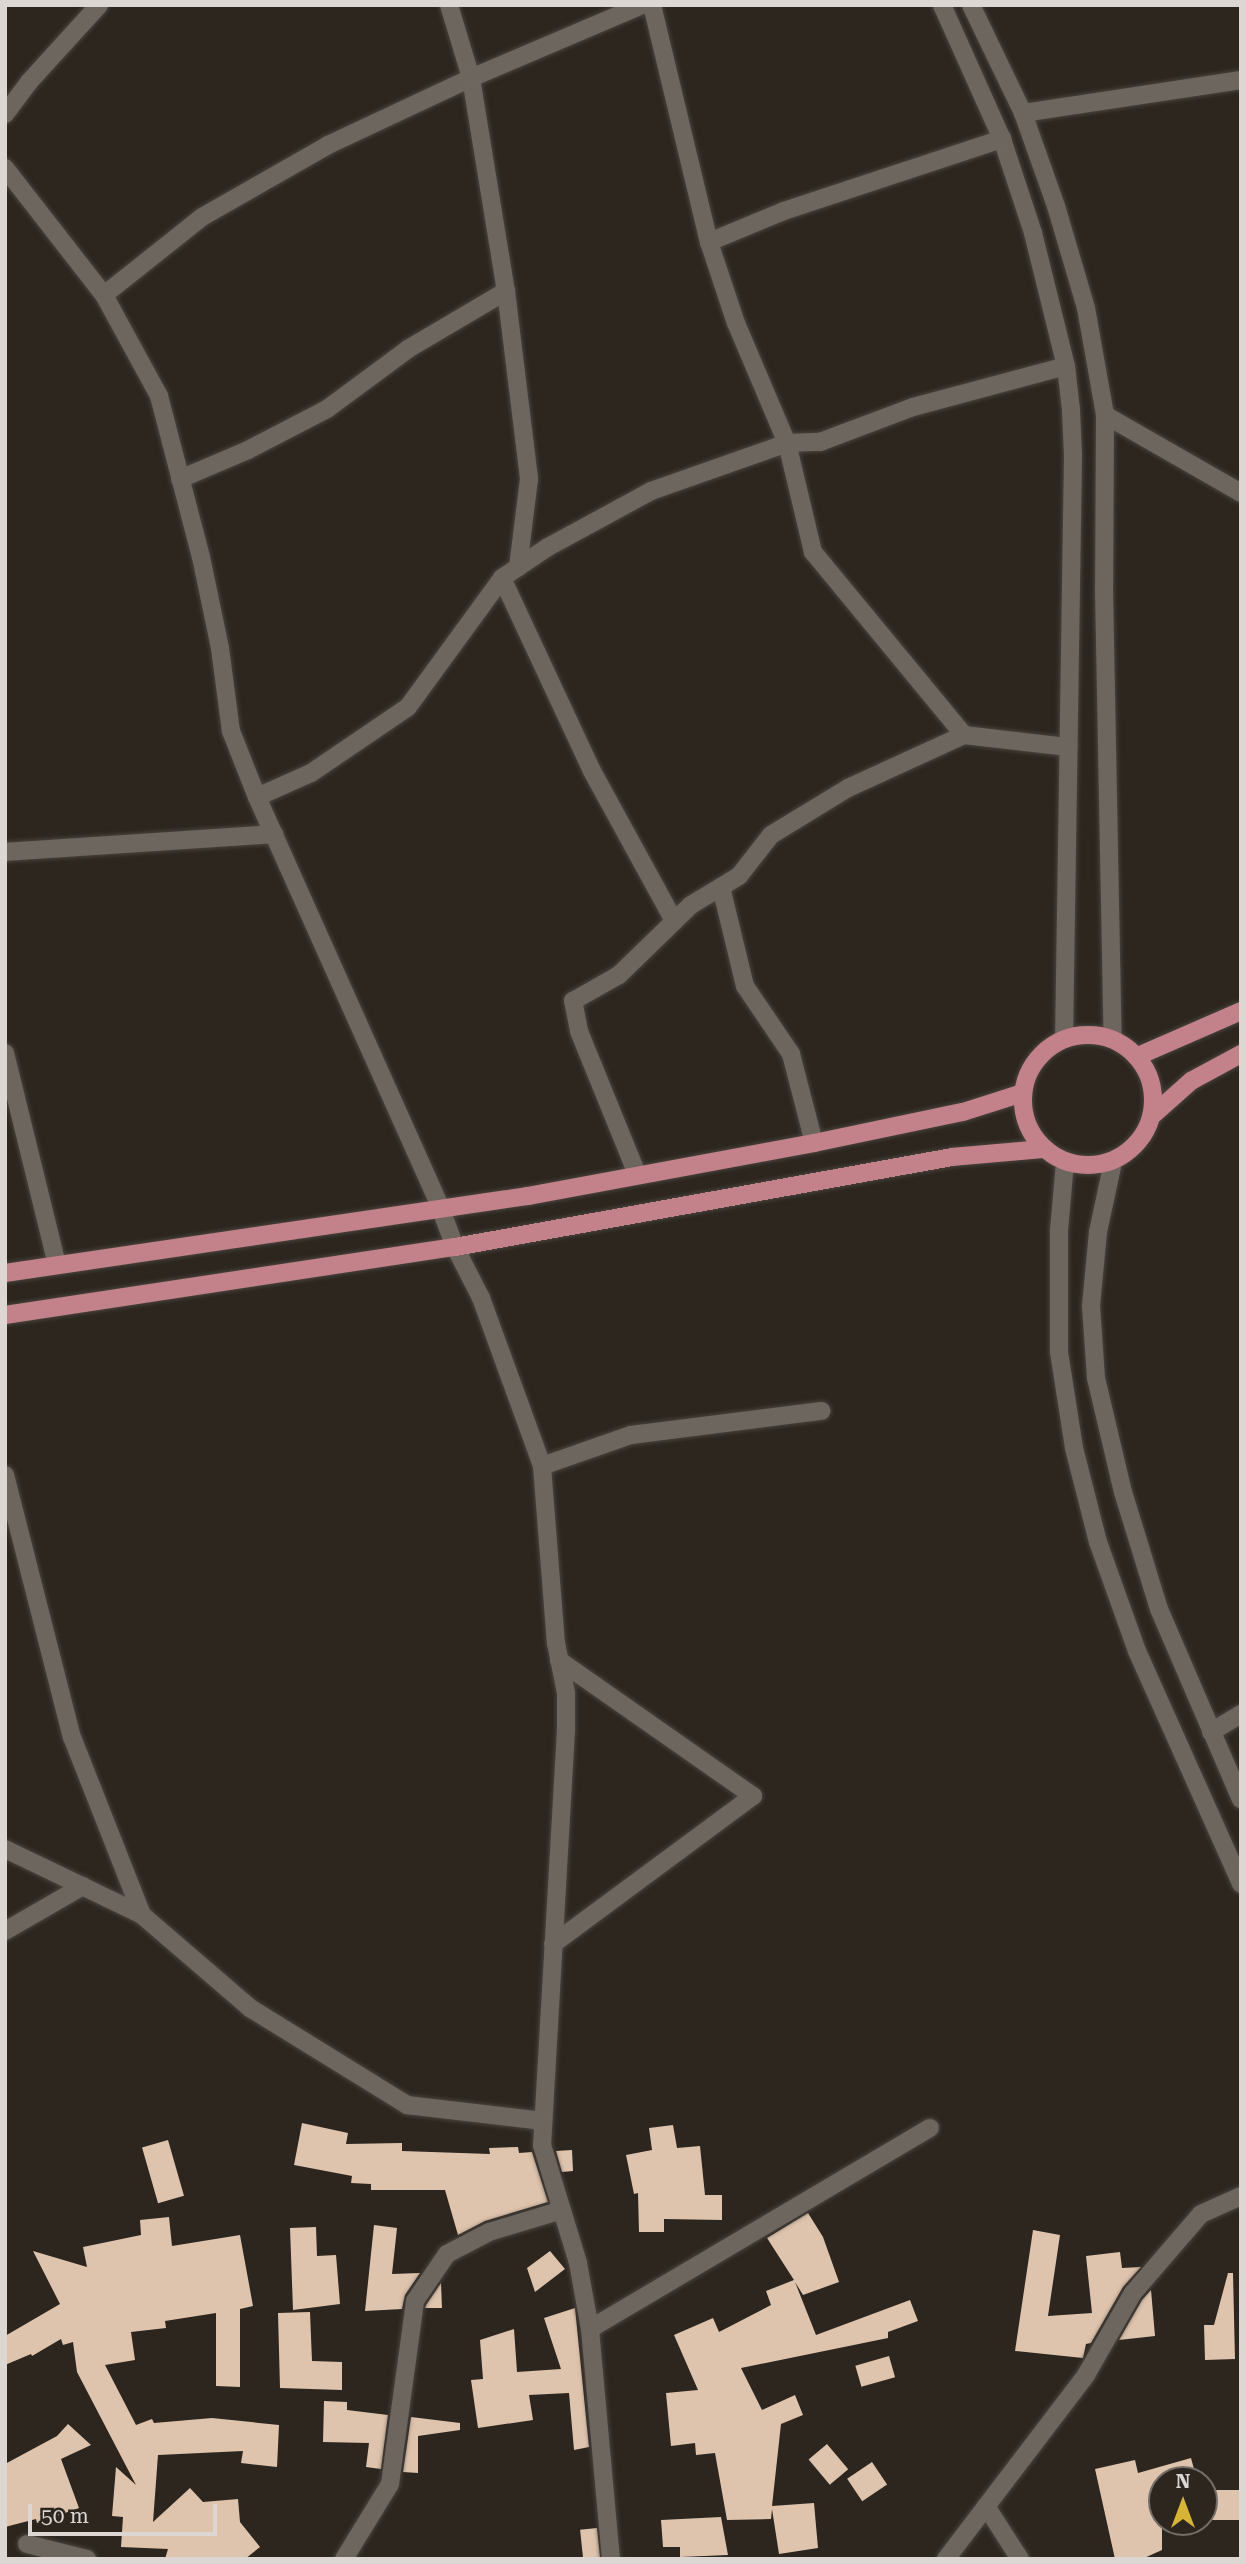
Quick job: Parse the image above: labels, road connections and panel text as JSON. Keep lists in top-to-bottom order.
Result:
{
  "scale_bar": "50 m",
  "north": "top"
}
